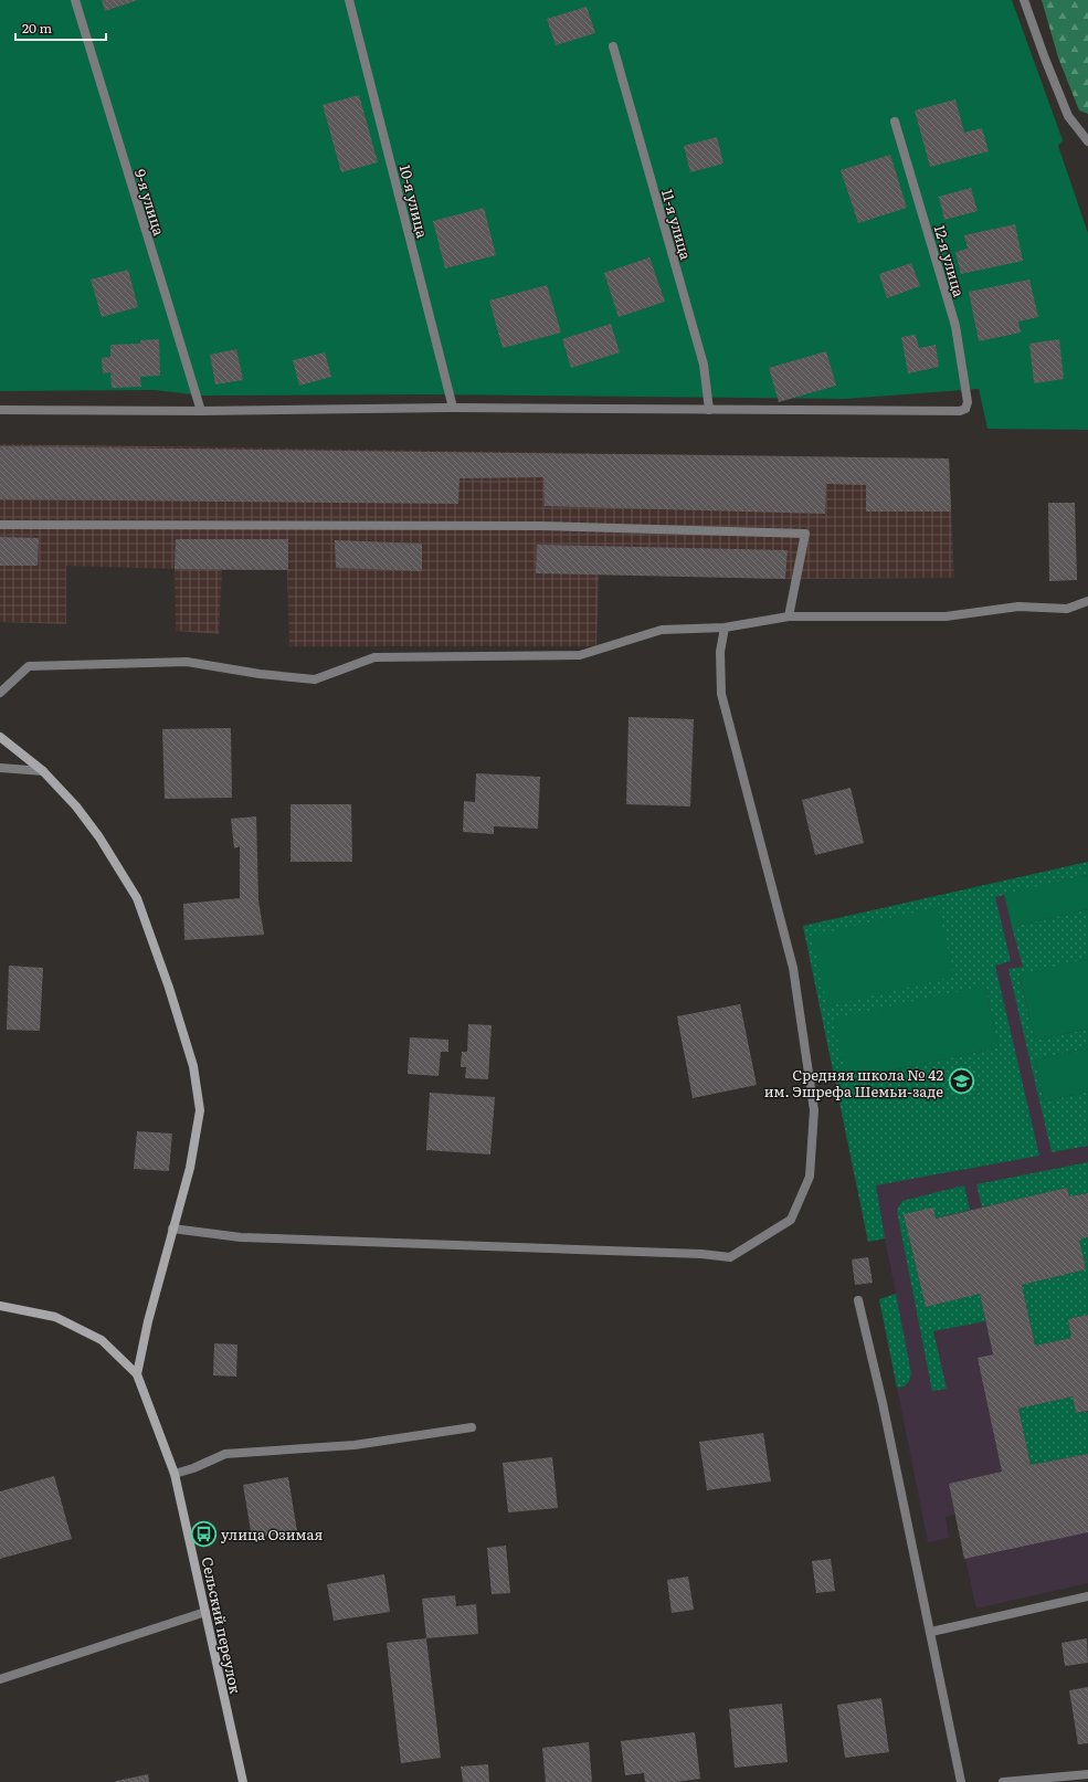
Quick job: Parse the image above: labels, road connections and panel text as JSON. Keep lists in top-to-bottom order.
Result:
{
  "streets": {
    "street": [
      "10-я улица",
      "9-я улица",
      "11-я улица",
      "12-я улица",
      "Сельский переулок"
    ]
  },
  "crossings": [
    ["11-я улица", "12-я улица"]
  ],
  "places": {
    "school or university": ["Средняя школа № 42 им. Эшрефа Шемьи-заде"],
    "bus stop": ["улица Озимая"]
  },
  "scale_bar": "20 m"
}
